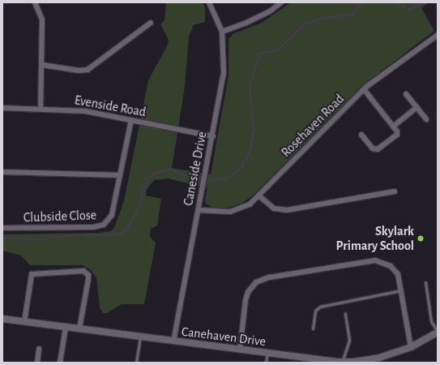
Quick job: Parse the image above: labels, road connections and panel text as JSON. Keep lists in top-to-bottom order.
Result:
{
  "streets": {
    "street": [
      "Evenside Road",
      "Rosehaven Road",
      "Caneside Drive",
      "Clubside Close",
      "Canehaven Drive"
    ]
  },
  "crossings": [
    ["Evenside Road", "Caneside Drive"],
    ["Evenside Road", "Clubside Close"],
    ["Rosehaven Road", "Caneside Drive"],
    ["Caneside Drive", "Canehaven Drive"]
  ],
  "places": ["Skylark Primary School"]
}
